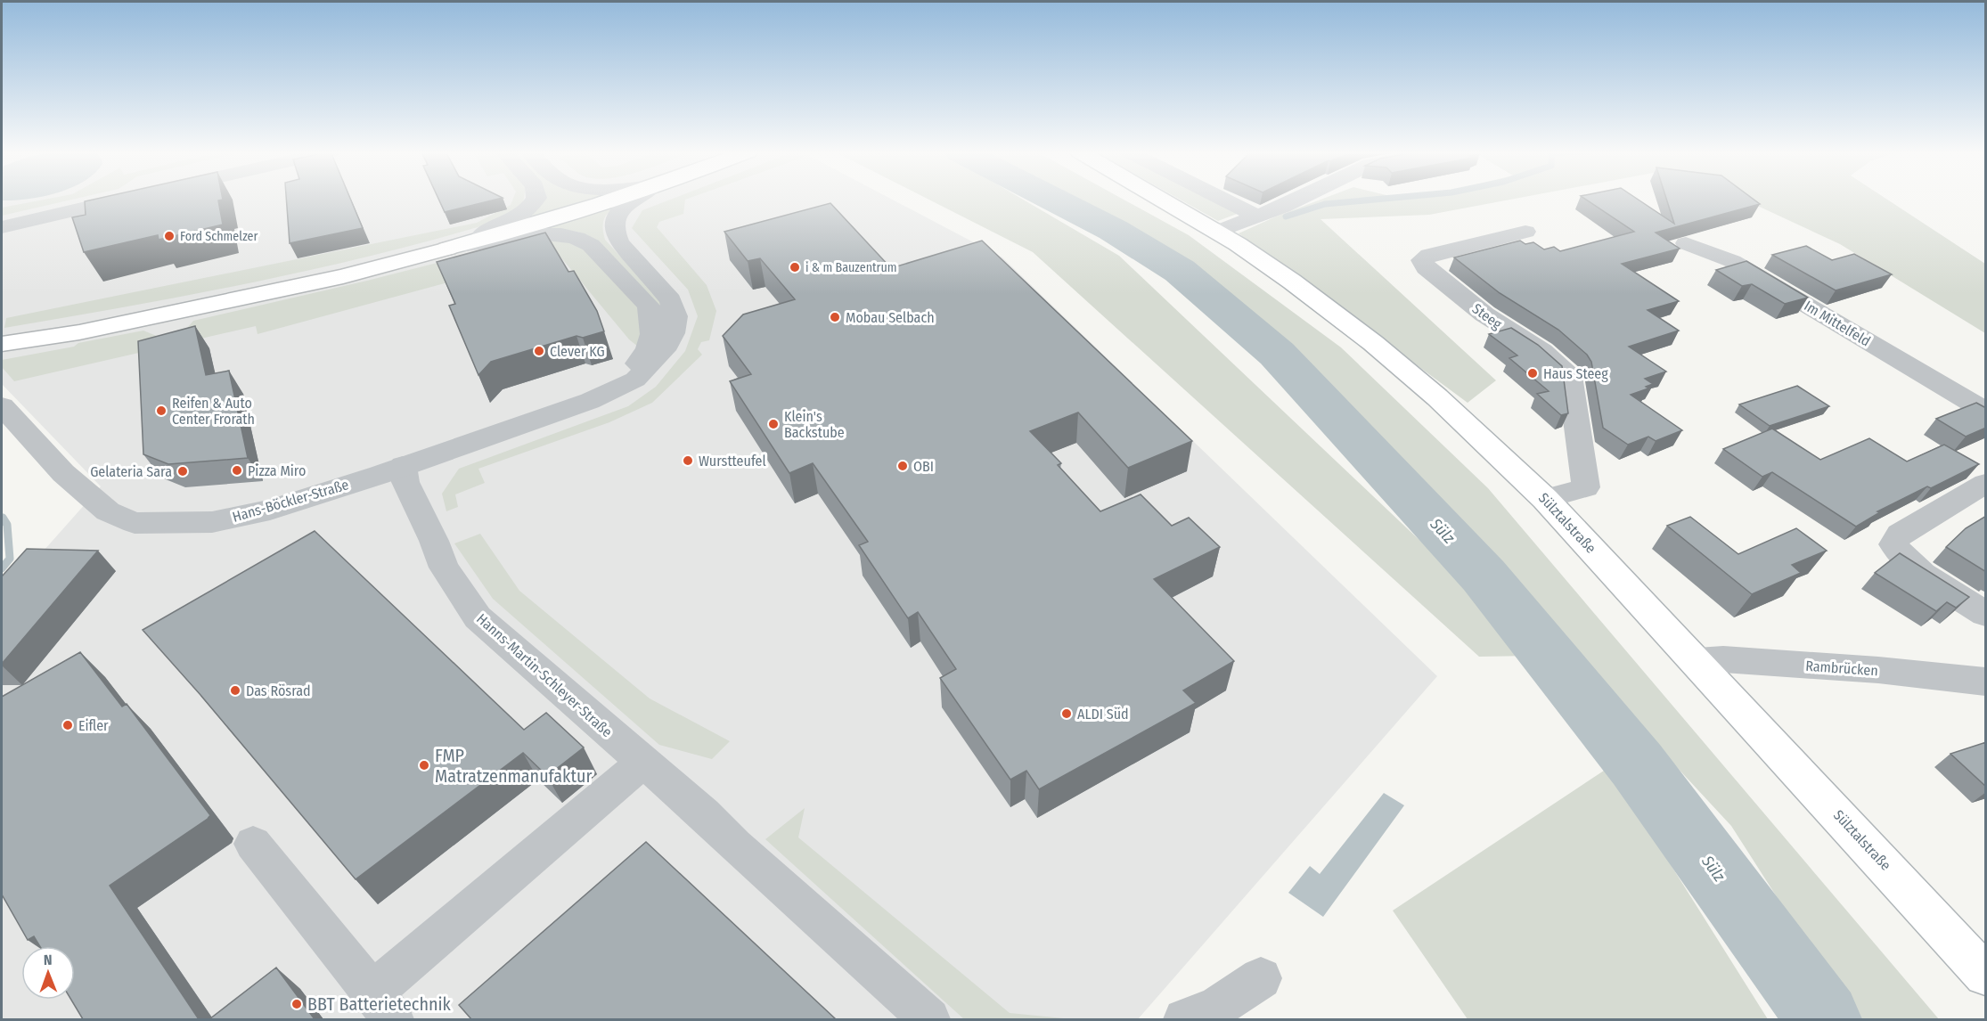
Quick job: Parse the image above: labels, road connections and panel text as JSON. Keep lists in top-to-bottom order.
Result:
{
  "streets": {
    "main road": ["Sülztalstraße"],
    "street": [
      "Steeg",
      "Im Mittelfeld",
      "Hans-Böckler-Straße",
      "Rambrücken",
      "Hanns-Martin-Schleyer-Straße"
    ]
  },
  "crossings": [
    ["Steeg", "Sülztalstraße"],
    ["Hans-Böckler-Straße", "Hanns-Martin-Schleyer-Straße"],
    ["Sülztalstraße", "Rambrücken"]
  ],
  "water": ["Sülz"],
  "places": [
    "Ford Schmelzer",
    "i & m Bauzentrum",
    "Mobau Selbach",
    "Clever KG",
    "Haus Steeg",
    "Reifen & Auto Center Frorath",
    "Klein's Backstube",
    "Wurstteufel",
    "OBI",
    "Pizza Miro",
    "Gelateria Sara",
    "Das Rösrad",
    "ALDI Süd",
    "Eifler",
    "FMP Matratzenmanufaktur",
    "BBT Batterietechnik"
  ],
  "north": "top"
}
